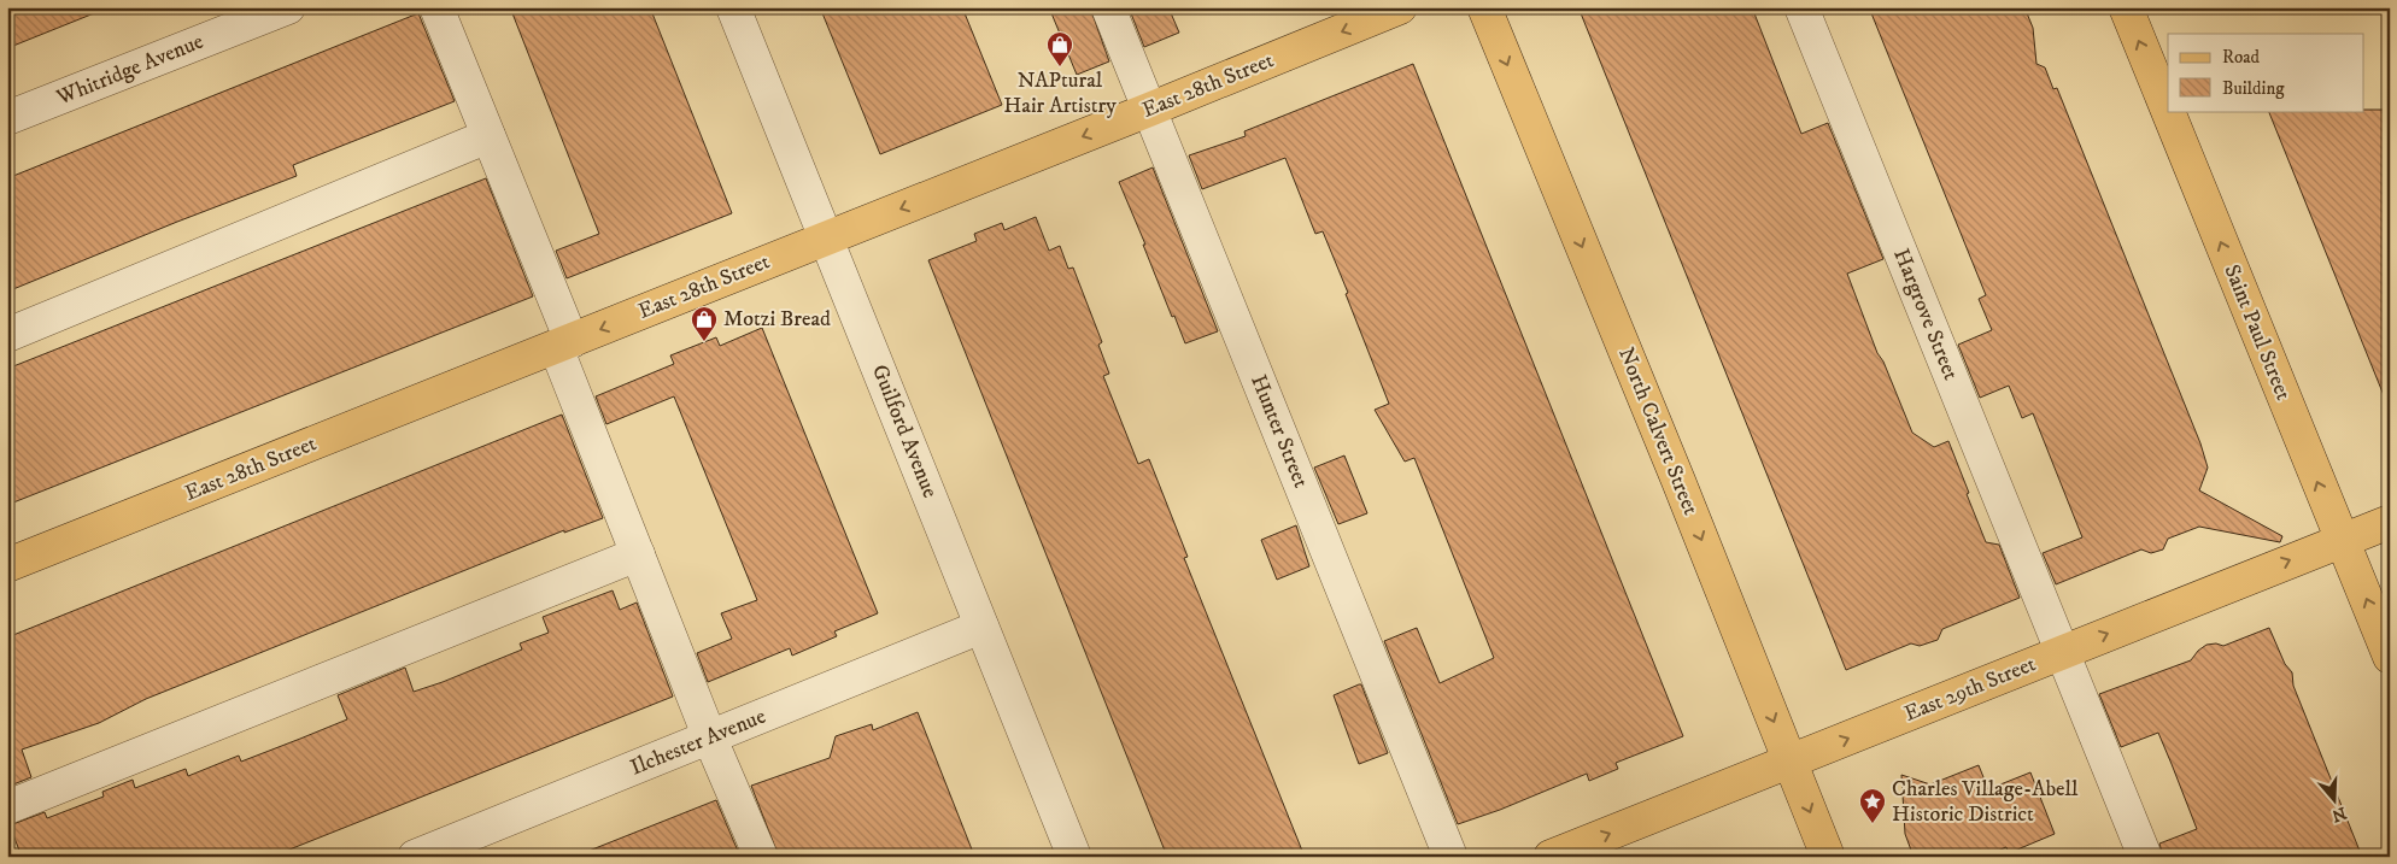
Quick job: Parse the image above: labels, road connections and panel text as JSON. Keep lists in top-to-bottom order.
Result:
{
  "streets": {
    "main road": [
      "East 28th Street",
      "Saint Paul Street",
      "North Calvert Street",
      "East 29th Street"
    ],
    "street": [
      "Whitridge Avenue",
      "Hargrove Street",
      "Guilford Avenue",
      "Hunter Street",
      "Ilchester Avenue"
    ]
  },
  "crossings": [
    ["East 28th Street", "Guilford Avenue"],
    ["East 28th Street", "Hunter Street"],
    ["Hargrove Street", "East 29th Street"],
    ["Saint Paul Street", "East 29th Street"],
    ["Guilford Avenue", "Ilchester Avenue"],
    ["North Calvert Street", "East 29th Street"]
  ],
  "one_way": [
    "East 28th Street",
    "Saint Paul Street",
    "North Calvert Street",
    "East 29th Street"
  ],
  "places": {
    "shop": ["NAPtural Hair Artistry", "Motzi Bread"],
    "place": ["Charles Village-Abell Historic District"]
  },
  "legend": ["Road", "Building"],
  "north": "bottom"
}
